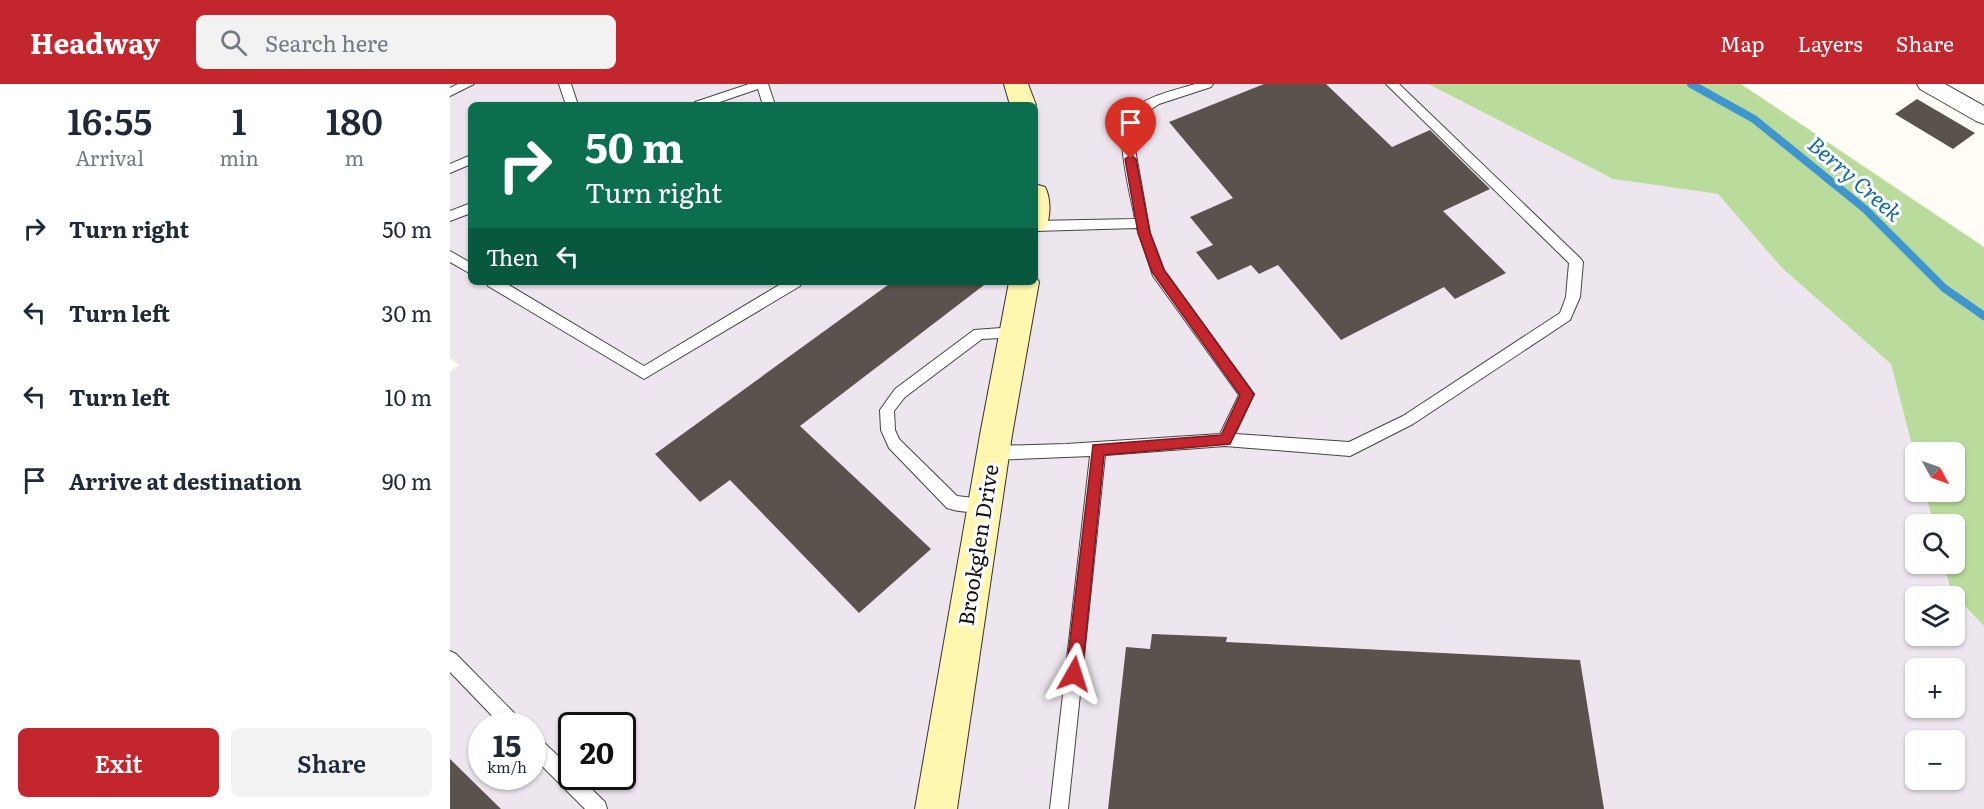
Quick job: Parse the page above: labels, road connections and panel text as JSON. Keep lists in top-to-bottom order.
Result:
{
  "streets": {
    "street": ["Brookglen Drive"]
  },
  "water": ["Berry Creek"],
  "north": "bottom right",
  "page": {
    "header": "Headway",
    "search": "Search here",
    "nav": ["Map", "Layers", "Share"],
    "eta": [
      "16:55",
      "Arrival",
      "1",
      "min",
      "180",
      "m"
    ],
    "turn": ["50 m", "Turn right"],
    "list": [
      {
        "name": "Turn right",
        "value": "50 m"
      },
      {
        "name": "Turn left",
        "value": "30 m"
      },
      {
        "name": "Turn left",
        "value": "10 m"
      },
      {
        "name": "Arrive at destination",
        "value": "90 m"
      }
    ],
    "then": "Then",
    "map_buttons": ["+", "−"],
    "speed": "15 km/h",
    "limit": "20",
    "buttons": ["Exit", "Share"]
  }
}
